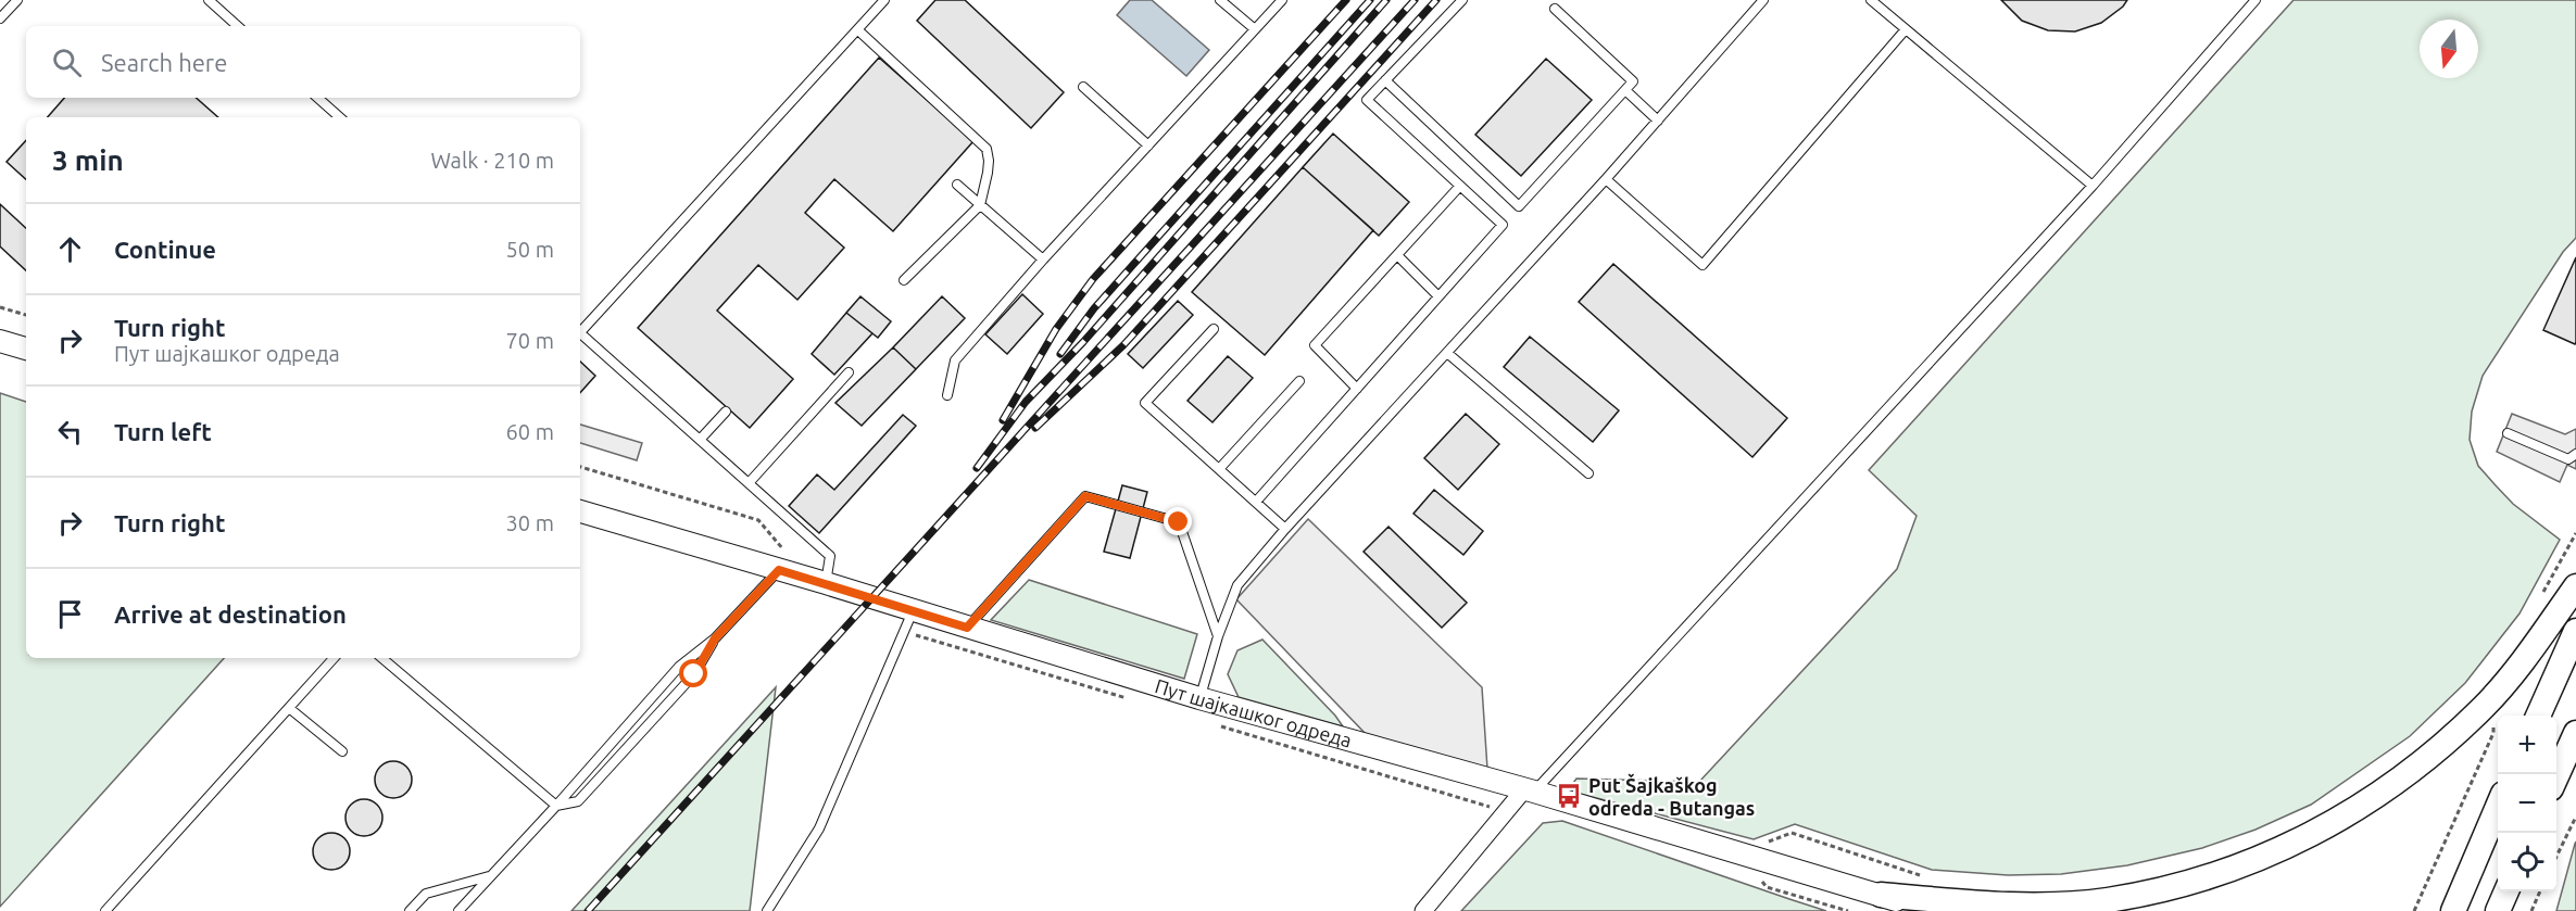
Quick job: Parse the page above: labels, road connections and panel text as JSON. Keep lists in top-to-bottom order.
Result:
{
  "streets": {
    "street": ["Пут шајкашког одреда"]
  },
  "places": {
    "bus stop": ["Put Šajkaškog odreda - Butangas"]
  },
  "north": "bottom",
  "page": {
    "search": "Search here",
    "heading": ["3 min", "Walk · 210 m"],
    "list": [
      ["Continue", "50 m"],
      ["Turn right", "Пут шајкашког одреда", "70 m"],
      ["Turn left", "60 m"],
      ["Turn right", "30 m"],
      "Arrive at destination"
    ],
    "map_buttons": ["+", "−"]
  }
}
